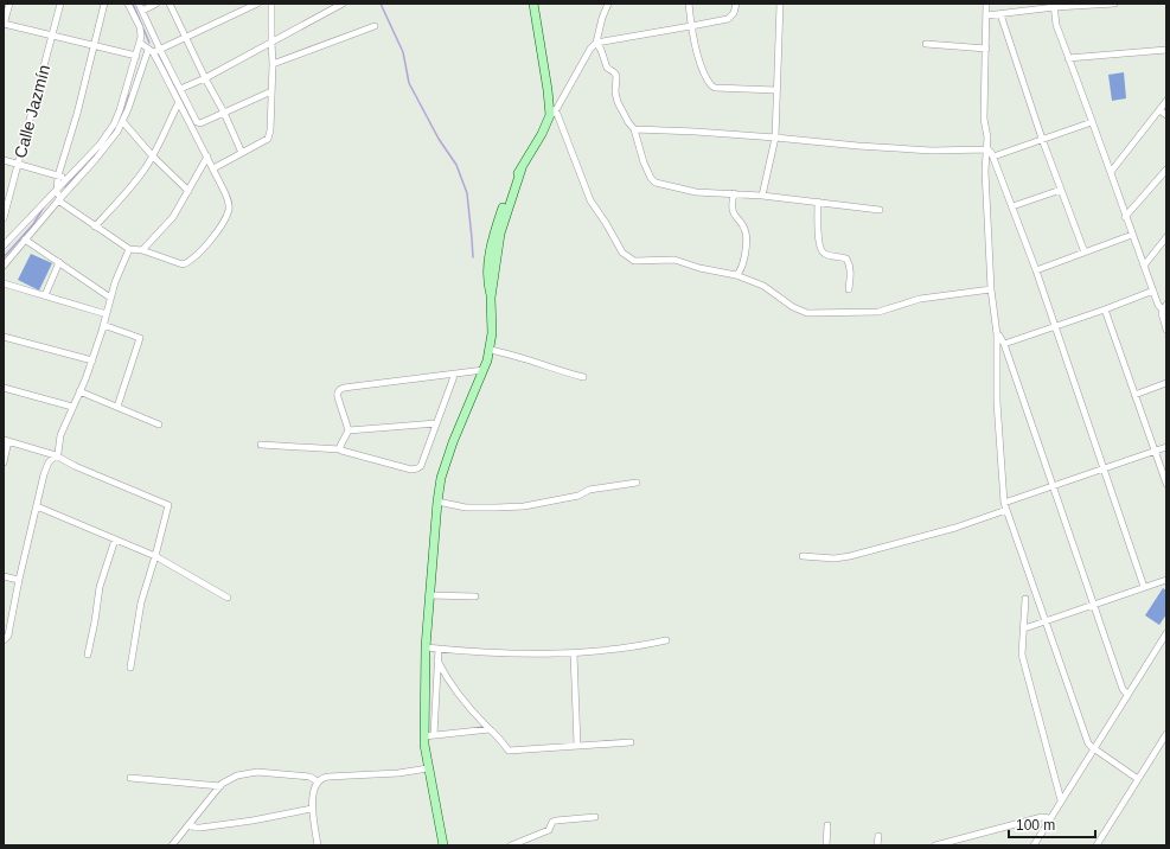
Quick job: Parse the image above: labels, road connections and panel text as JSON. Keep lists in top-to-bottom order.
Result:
{
  "streets": {
    "street": ["Calle Jazmín"]
  },
  "scale_bar": "100 m"
}
